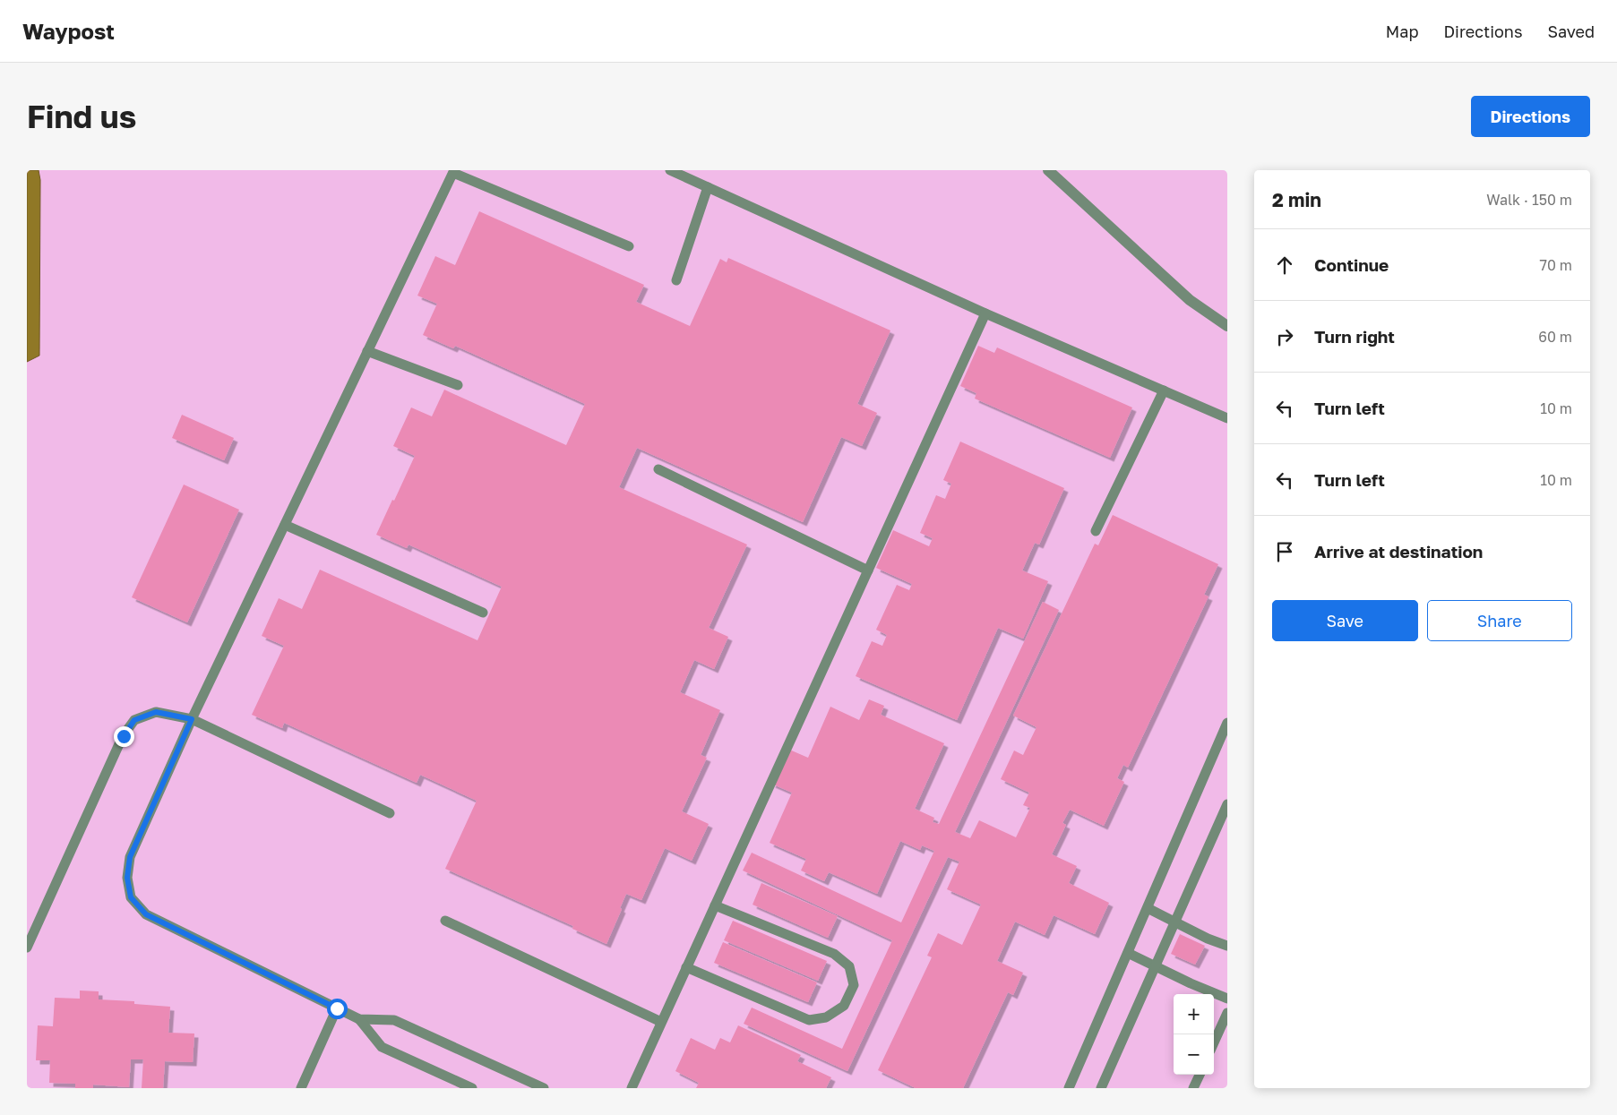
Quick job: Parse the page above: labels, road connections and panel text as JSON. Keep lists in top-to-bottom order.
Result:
{
  "page": {
    "header": "Waypost",
    "nav": ["Map", "Directions", "Saved"],
    "buttons": [
      "Directions",
      ["Save", "Share"]
    ],
    "title": "Find us",
    "heading": ["2 min", "Walk · 150 m"],
    "list": [
      ["Continue", "70 m"],
      ["Turn right", "60 m"],
      ["Turn left", "10 m"],
      ["Turn left", "10 m"],
      "Arrive at destination"
    ],
    "map_buttons": ["+", "−"]
  }
}
